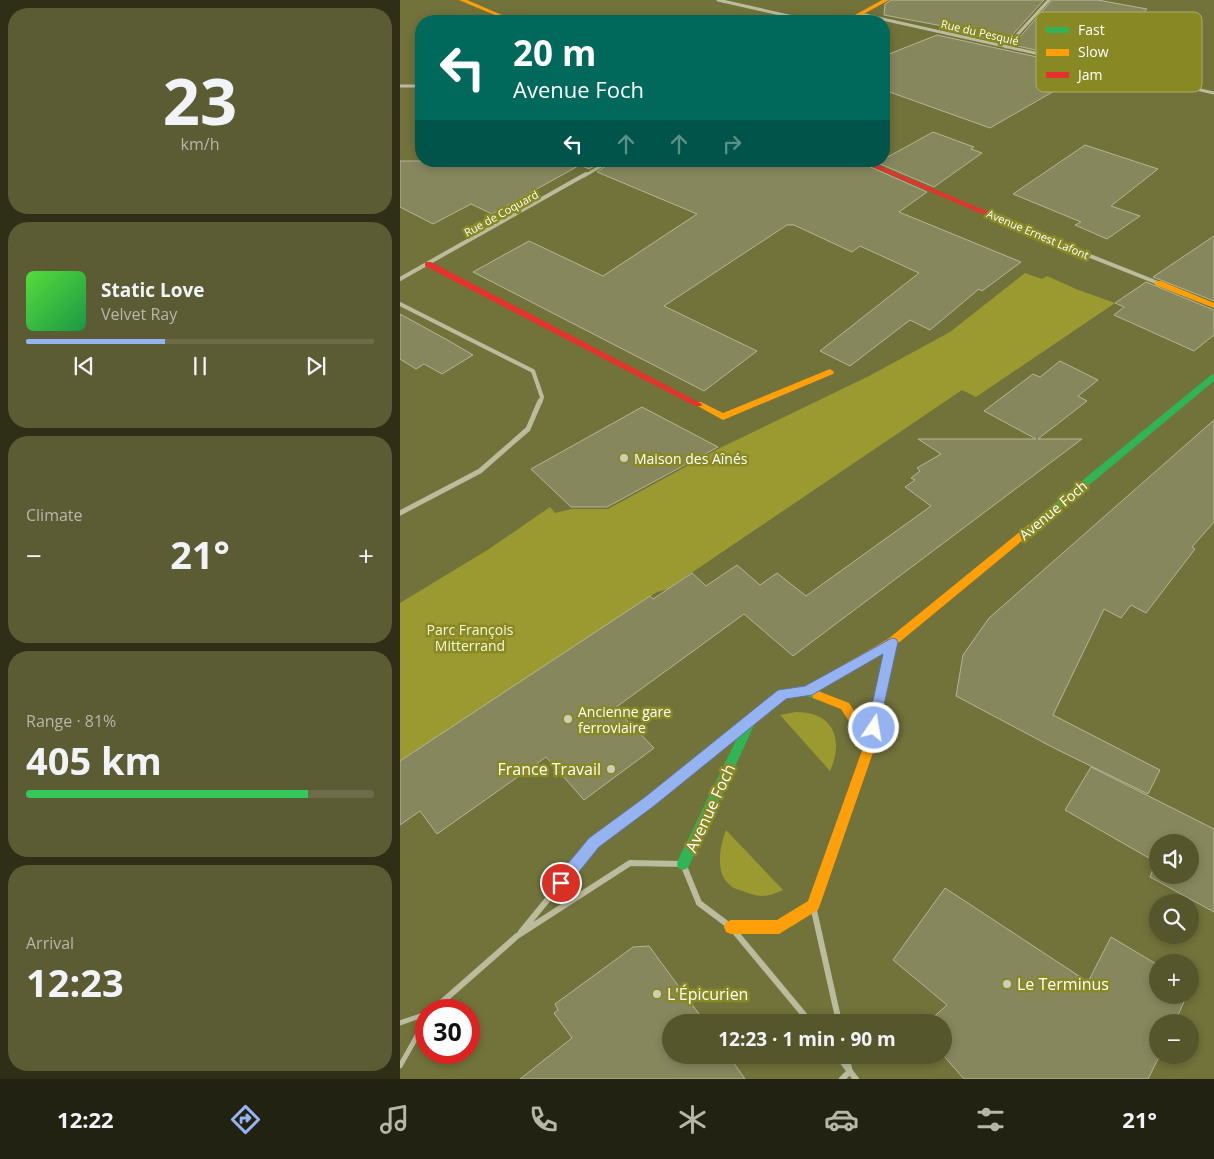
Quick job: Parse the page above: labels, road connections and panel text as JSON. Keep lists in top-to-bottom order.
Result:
{
  "streets": {
    "street": [
      "Rue du Pesquié",
      "Rue de Coquard",
      "Avenue Ernest Lafont",
      "Avenue Foch"
    ]
  },
  "parks": ["Parc François Mitterrand"],
  "places": [
    "Maison des Aînés",
    "Ancienne gare ferroviaire",
    "France Travail",
    "Le Terminus",
    "L'Épicurien"
  ],
  "legend": ["Fast", "Slow", "Jam"],
  "page": {
    "tile": [
      ["23", "km/h"],
      "Climate",
      ["Range · 81%", "405 km"],
      ["Arrival", "12:23"]
    ],
    "turn": ["20 m", "Avenue Foch"],
    "song": ["Static Love", "Velvet Ray"],
    "heat": ["−", "21°", "+"],
    "map_buttons": ["+", "−"],
    "limit": "30",
    "trip": "12:23 · 1 min · 90 m",
    "tabs": ["12:22", "21°"]
  }
}
